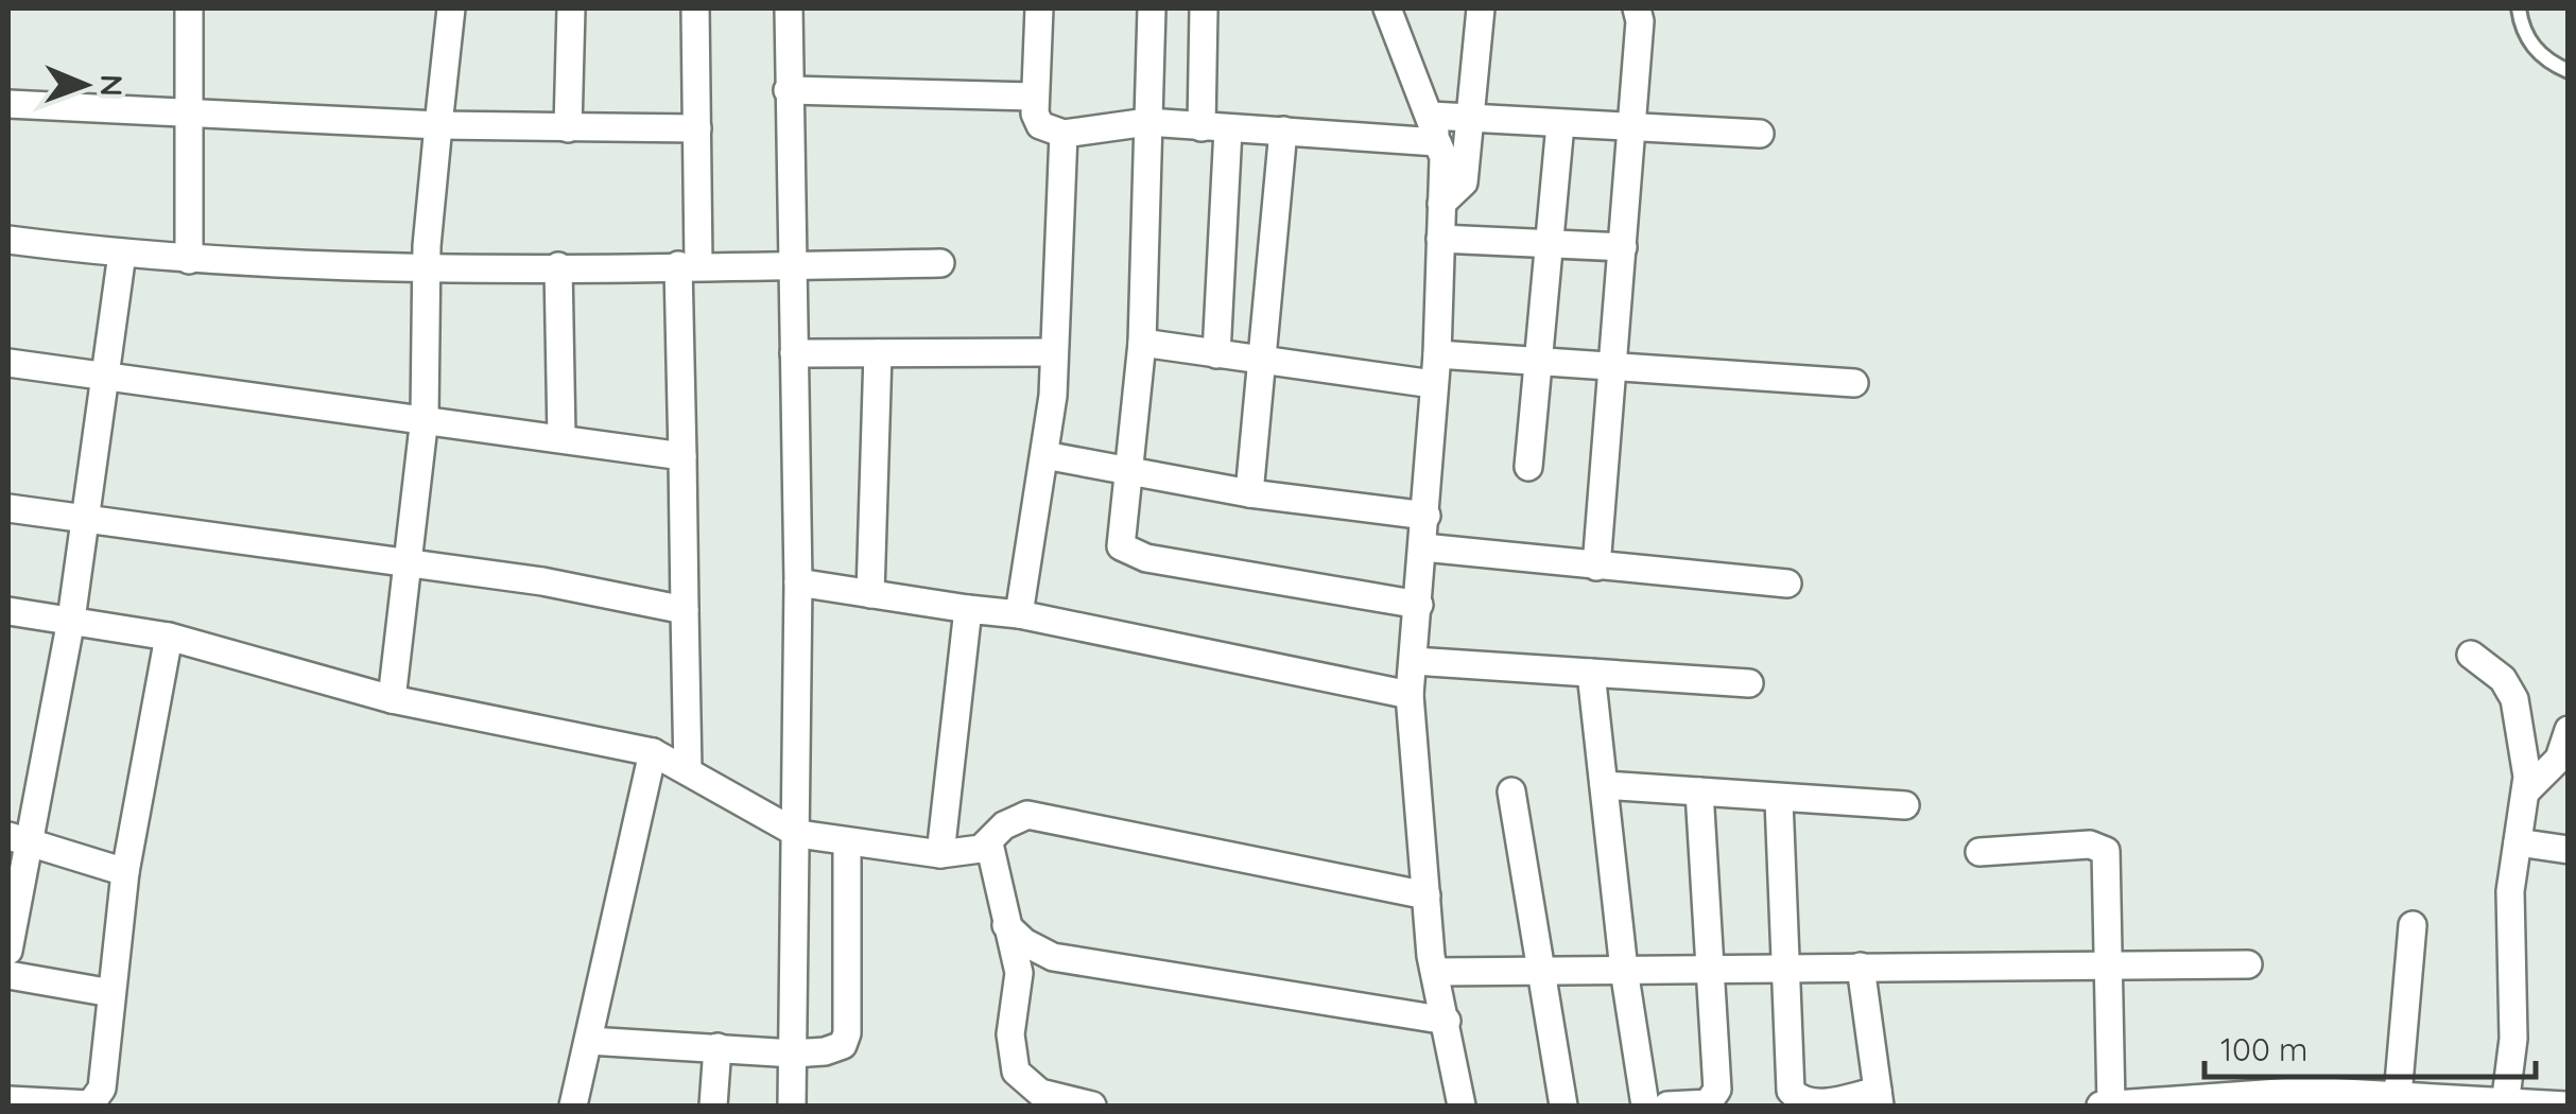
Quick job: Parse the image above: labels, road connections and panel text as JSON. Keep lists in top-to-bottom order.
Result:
{
  "scale_bar": "100 m",
  "north": "right"
}
